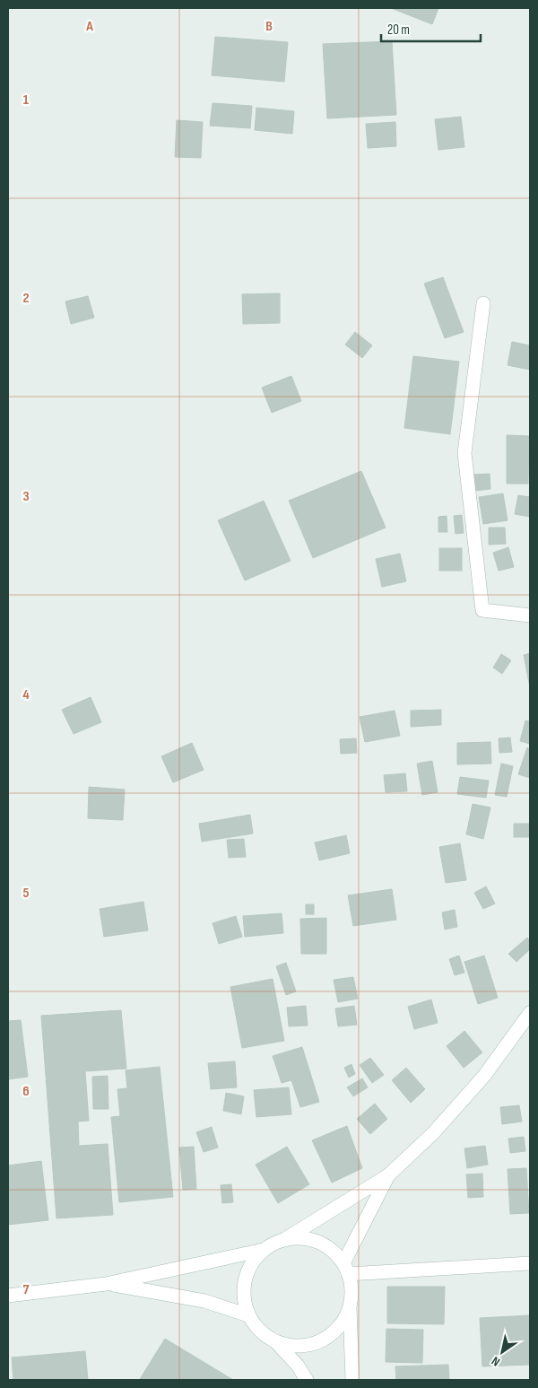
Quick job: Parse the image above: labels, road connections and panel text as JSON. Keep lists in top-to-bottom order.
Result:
{
  "scale_bar": "20 m",
  "north": "bottom left",
  "grid": {
    "columns": ["A", "B"],
    "rows": [
      "1",
      "2",
      "3",
      "4",
      "5",
      "6",
      "7"
    ]
  }
}
